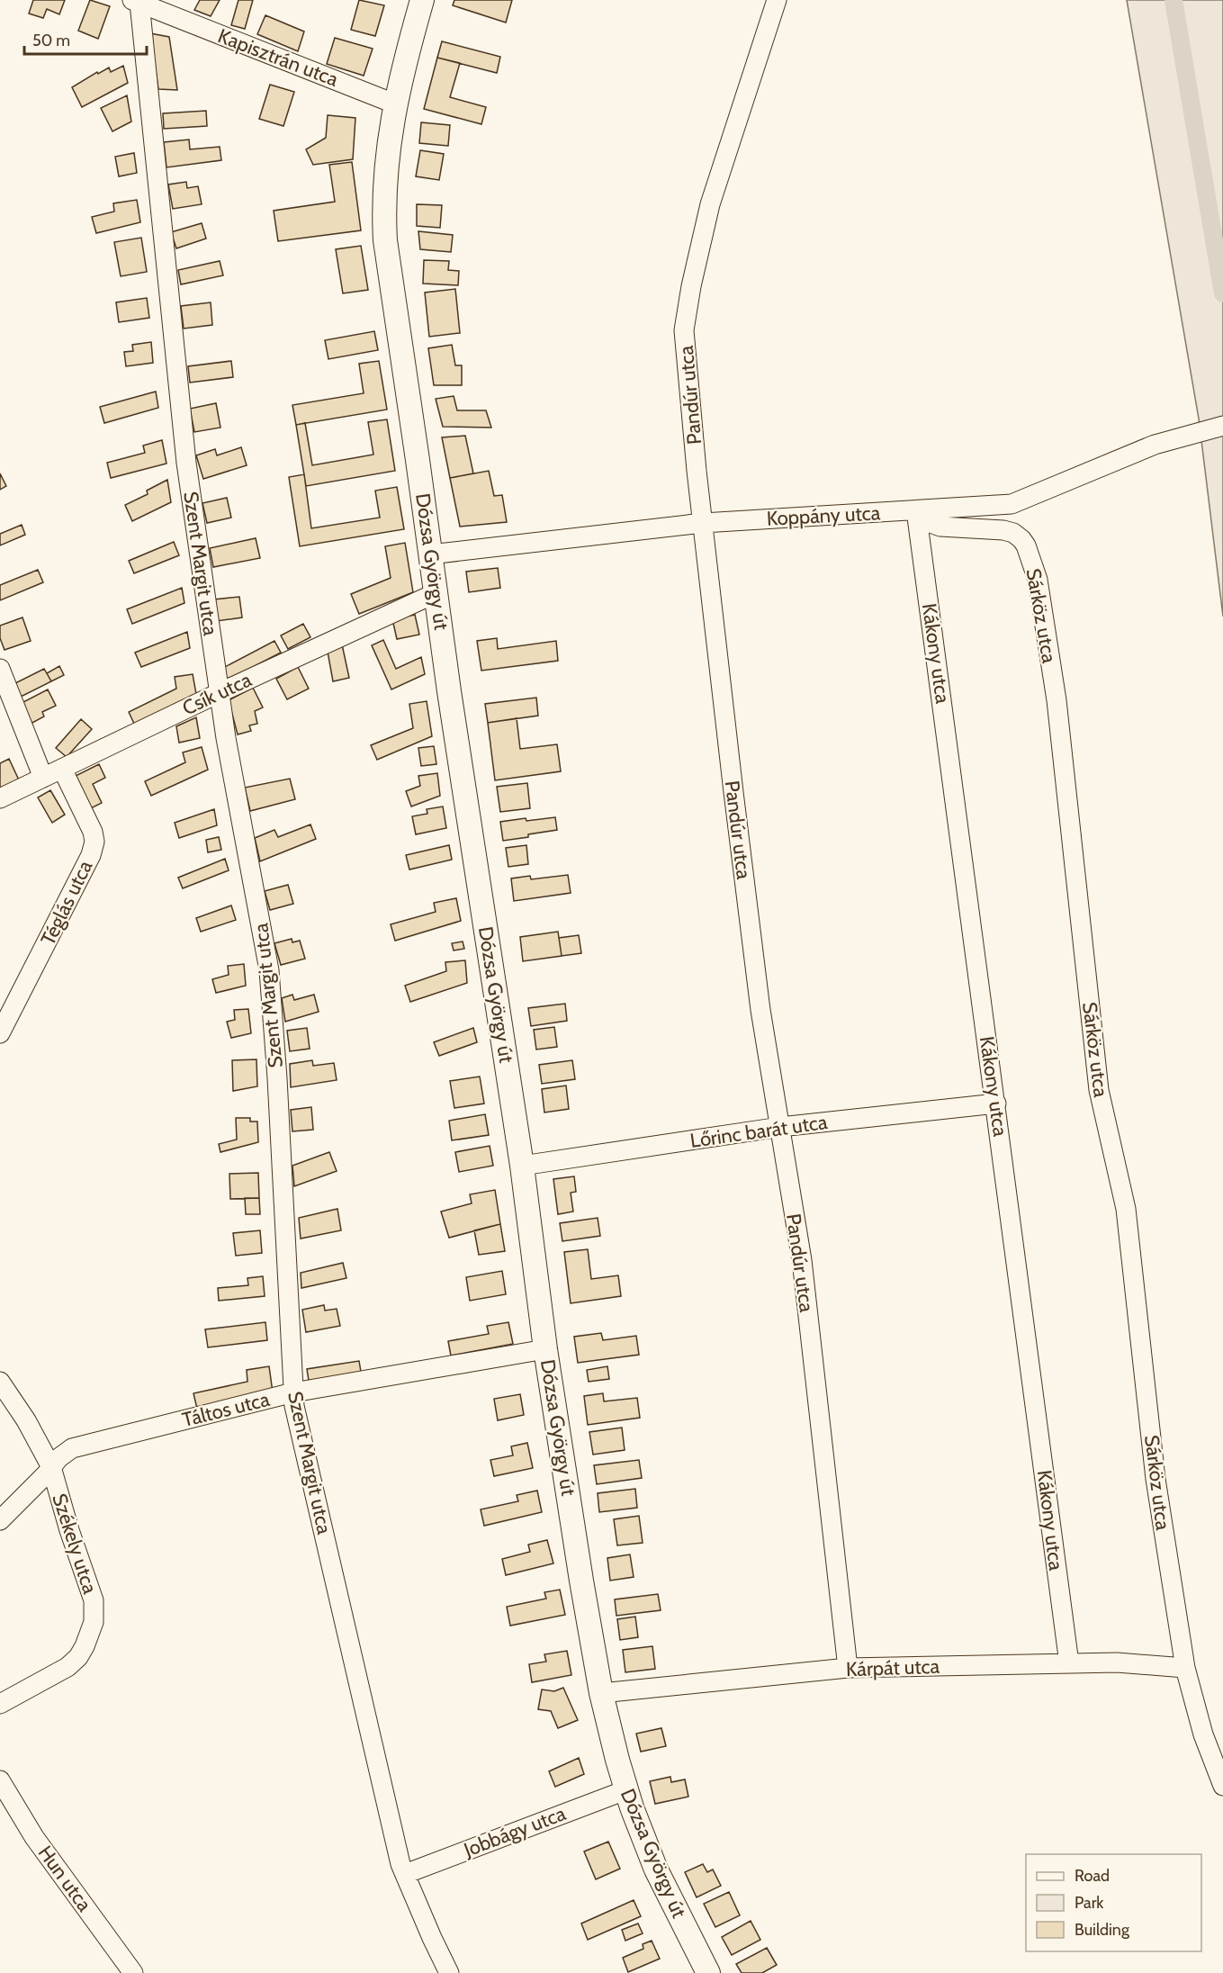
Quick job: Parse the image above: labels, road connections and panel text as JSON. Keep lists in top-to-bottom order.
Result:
{
  "streets": {
    "main road": ["Dózsa György út"],
    "street": [
      "Kapisztrán utca",
      "Pandúr utca",
      "Koppány utca",
      "Szent Margit utca",
      "Sárköz utca",
      "Kákony utca",
      "Csík utca",
      "Téglás utca",
      "Lőrinc barát utca",
      "Táltos utca",
      "Székely utca",
      "Kárpát utca",
      "Jobbágy utca",
      "Hun utca"
    ]
  },
  "crossings": [
    ["Kapisztrán utca", "Dózsa György út"],
    ["Kapisztrán utca", "Szent Margit utca"],
    ["Pandúr utca", "Koppány utca"],
    ["Pandúr utca", "Lőrinc barát utca"],
    ["Pandúr utca", "Kárpát utca"],
    ["Koppány utca", "Dózsa György út"],
    ["Koppány utca", "Sárköz utca"],
    ["Koppány utca", "Kákony utca"],
    ["Dózsa György út", "Csík utca"],
    ["Dózsa György út", "Lőrinc barát utca"],
    ["Dózsa György út", "Táltos utca"],
    ["Dózsa György út", "Kárpát utca"],
    ["Dózsa György út", "Jobbágy utca"],
    ["Szent Margit utca", "Csík utca"],
    ["Szent Margit utca", "Táltos utca"],
    ["Szent Margit utca", "Jobbágy utca"],
    ["Sárköz utca", "Kákony utca"],
    ["Sárköz utca", "Kárpát utca"],
    ["Kákony utca", "Lőrinc barát utca"],
    ["Kákony utca", "Kárpát utca"],
    ["Csík utca", "Téglás utca"],
    ["Táltos utca", "Székely utca"]
  ],
  "legend": ["Road", "Park", "Building"],
  "scale_bar": "50 m"
}
